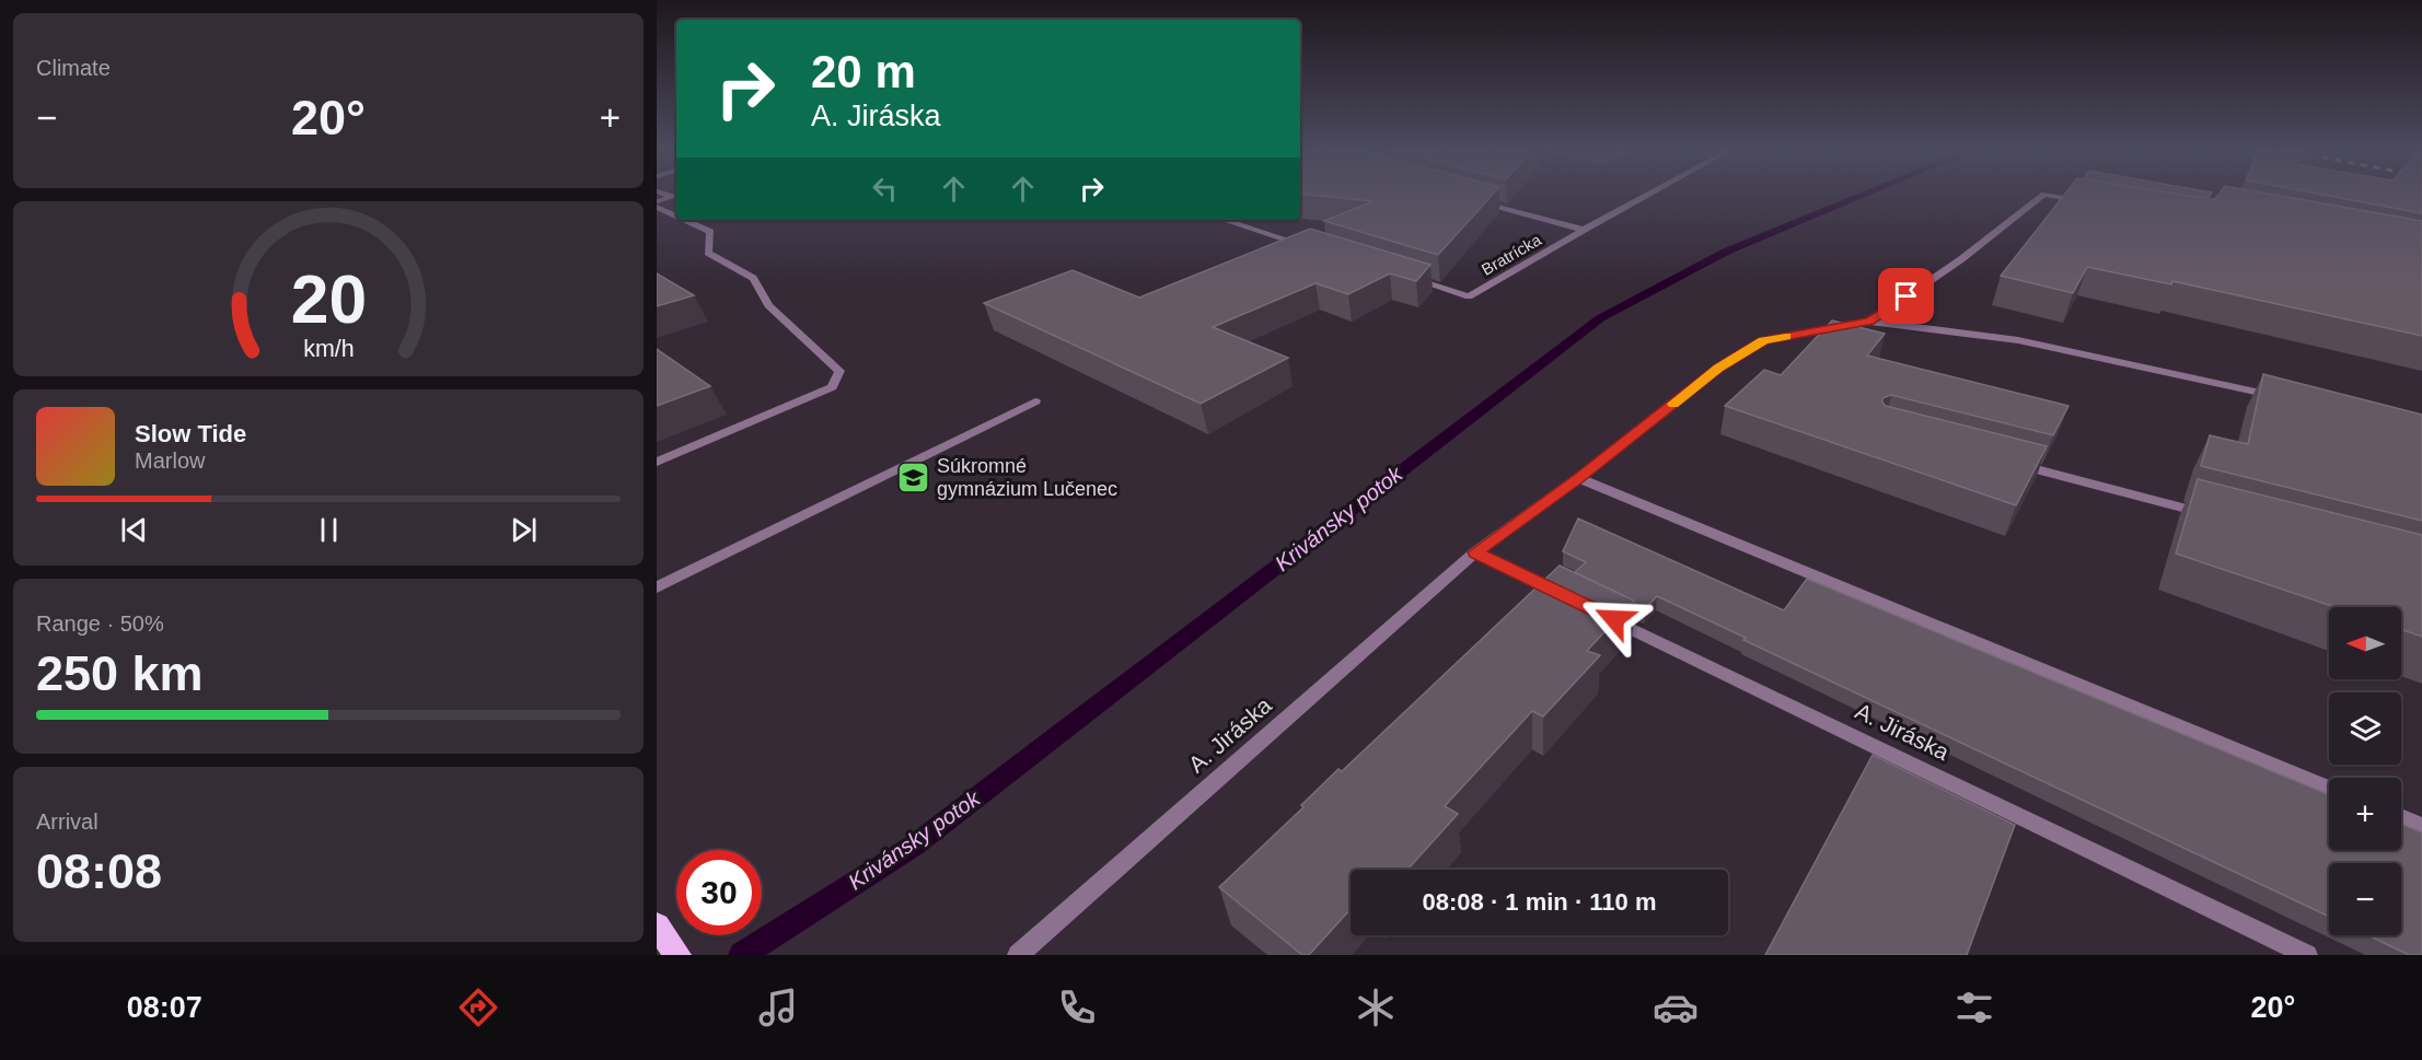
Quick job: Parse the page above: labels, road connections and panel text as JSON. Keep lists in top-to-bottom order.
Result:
{
  "streets": {
    "street": ["Bratrícka", "A. Jiráska"]
  },
  "water": ["Krivánsky potok"],
  "places": {
    "school or university": ["Súkromné gymnázium Lučenec"]
  },
  "north": "left",
  "page": {
    "tile": [
      "Climate",
      ["Range · 50%", "250 km"],
      ["Arrival", "08:08"]
    ],
    "turn": ["20 m", "A. Jiráska"],
    "heat": ["−", "20°", "+"],
    "song": ["Slow Tide", "Marlow"],
    "map_buttons": ["+", "−"],
    "limit": "30",
    "trip": "08:08 · 1 min · 110 m",
    "tabs": ["08:07", "20°"],
    "gauge": ["20", "km/h"]
  }
}
